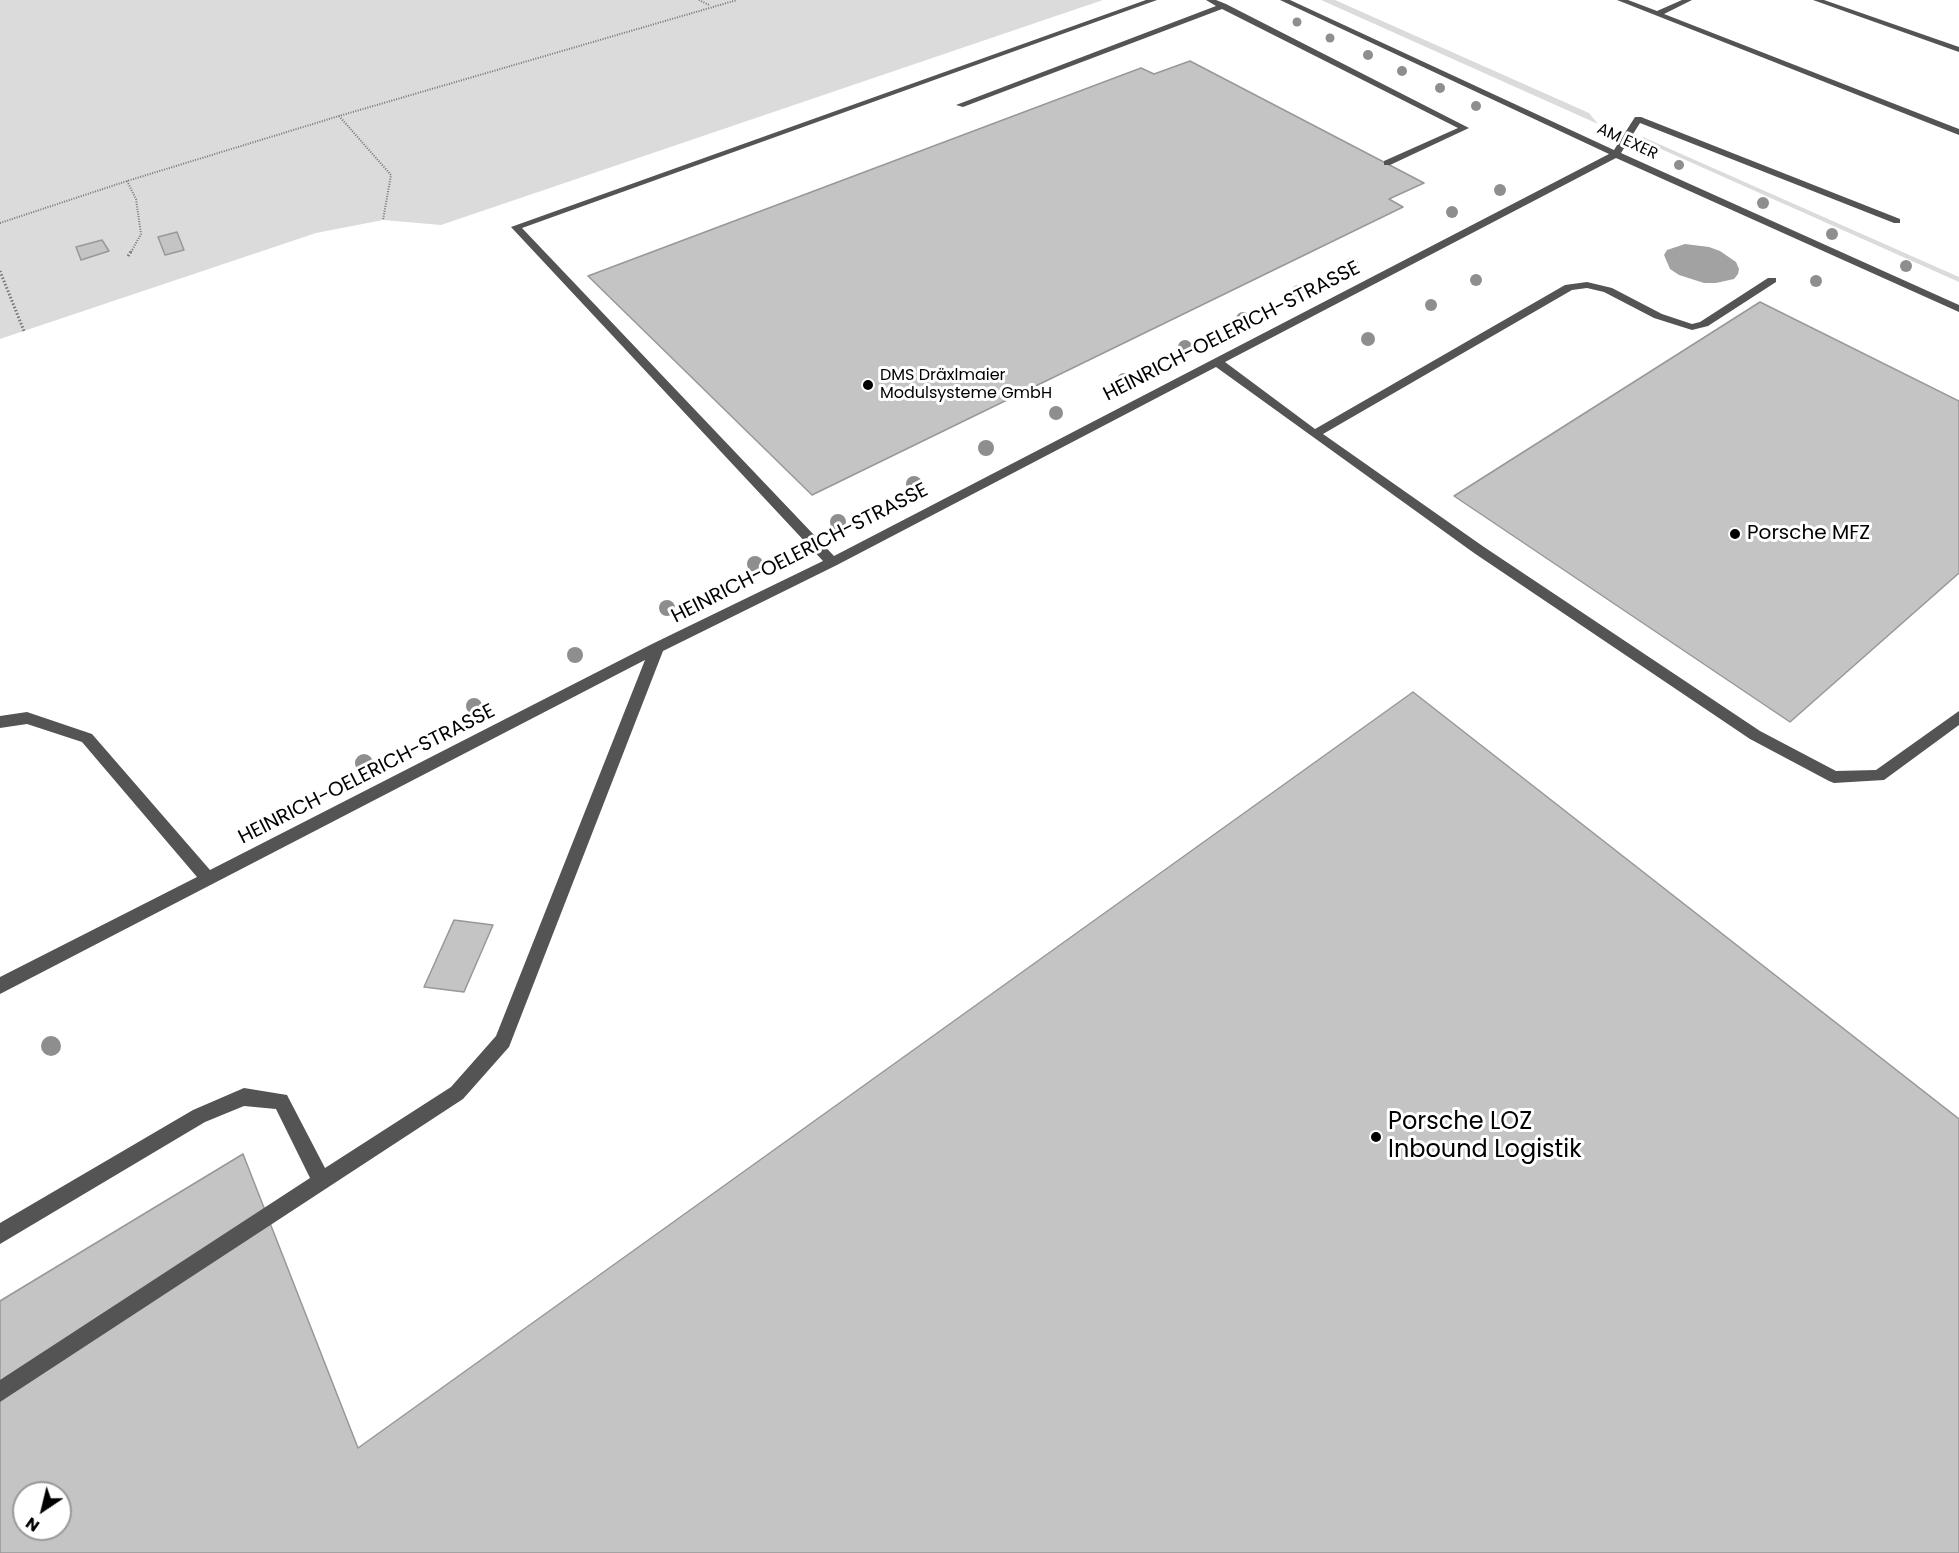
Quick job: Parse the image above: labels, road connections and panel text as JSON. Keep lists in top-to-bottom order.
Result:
{
  "streets": {
    "street": ["AM EXER", "HEINRICH-OELERICH-STRASSE"]
  },
  "crossings": [
    ["AM EXER", "HEINRICH-OELERICH-STRASSE"]
  ],
  "places": ["DMS Dräxlmaier Modulsysteme GmbH", "Porsche MFZ", "Porsche LOZ Inbound Logistik"],
  "north": "bottom left"
}
